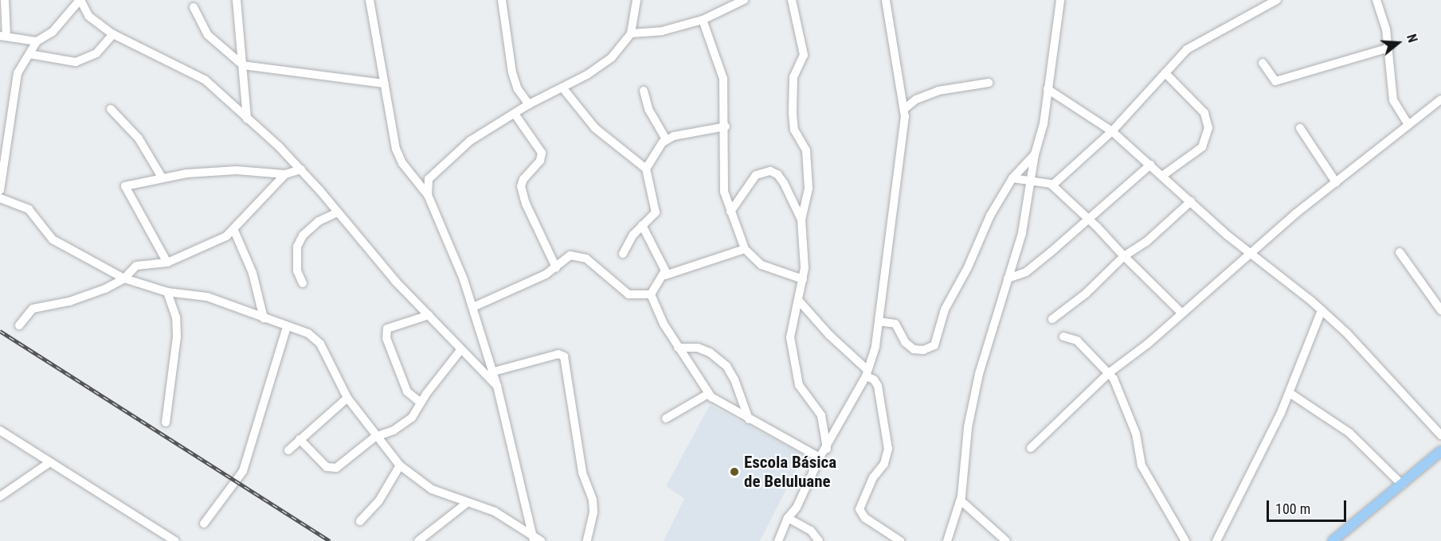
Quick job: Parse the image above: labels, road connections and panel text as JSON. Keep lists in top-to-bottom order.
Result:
{
  "places": ["Escola Básica de Beluluane"],
  "scale_bar": "100 m",
  "north": "right"
}
